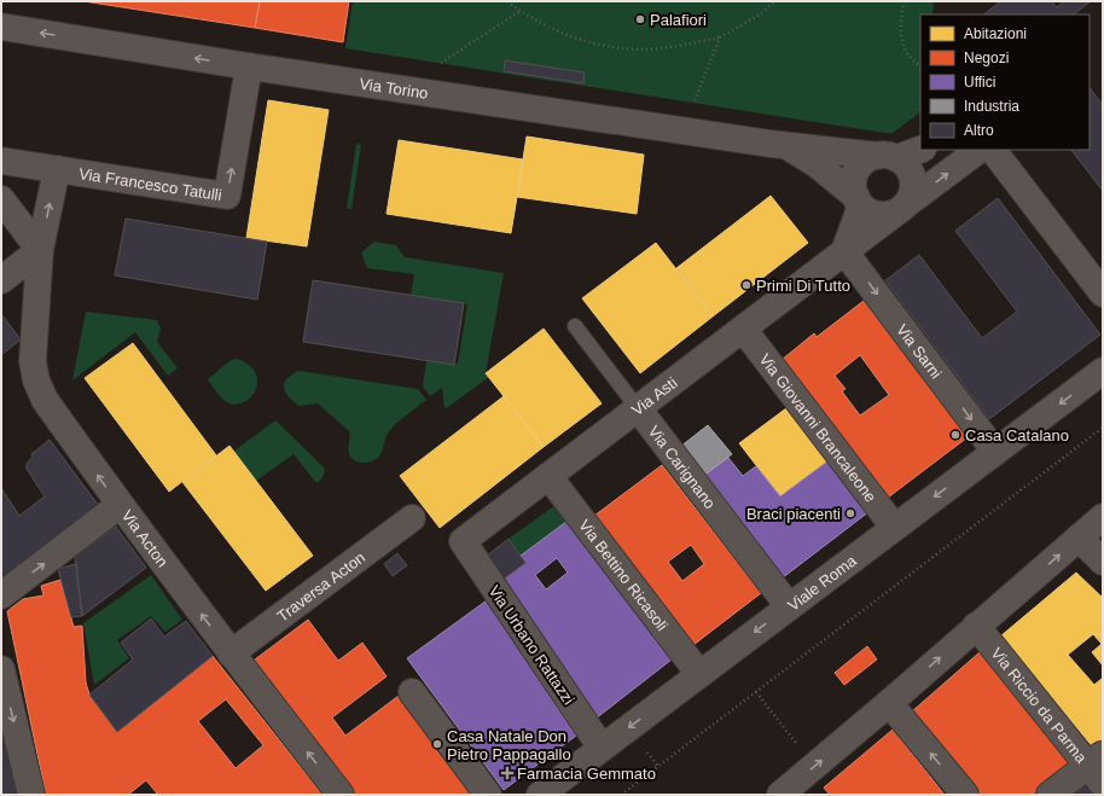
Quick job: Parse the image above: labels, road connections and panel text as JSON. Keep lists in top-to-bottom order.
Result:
{
  "streets": {
    "street": [
      "Via Torino",
      "Via Francesco Tatulli",
      "Via Sarni",
      "Via Asti",
      "Via Giovanni Brancaleone",
      "Via Carignano",
      "Via Acton",
      "Via Bettino Ricasoli",
      "Viale Roma",
      "Traversa Acton",
      "Via Urbano Rattazzi",
      "Via Riccio da Parma"
    ]
  },
  "crossings": [
    ["Via Torino", "Via Francesco Tatulli"],
    ["Via Torino", "Via Asti"],
    ["Via Francesco Tatulli", "Via Acton"],
    ["Via Sarni", "Via Asti"],
    ["Via Sarni", "Viale Roma"],
    ["Via Asti", "Via Giovanni Brancaleone"],
    ["Via Asti", "Via Carignano"],
    ["Via Asti", "Via Bettino Ricasoli"],
    ["Via Asti", "Via Urbano Rattazzi"],
    ["Via Giovanni Brancaleone", "Viale Roma"],
    ["Via Carignano", "Viale Roma"],
    ["Via Acton", "Traversa Acton"],
    ["Via Bettino Ricasoli", "Viale Roma"],
    ["Viale Roma", "Via Urbano Rattazzi"]
  ],
  "one_way": ["Via Acton"],
  "places": {
    "other": [
      "Palafiori",
      "Primi Di Tutto",
      "Casa Catalano",
      "Braci piacenti",
      "Casa Natale Don Pietro Pappagallo"
    ],
    "health": ["Farmacia Gemmato"]
  },
  "legend": [
    "Abitazioni",
    "Negozi",
    "Uffici",
    "Industria",
    "Altro"
  ]
}
